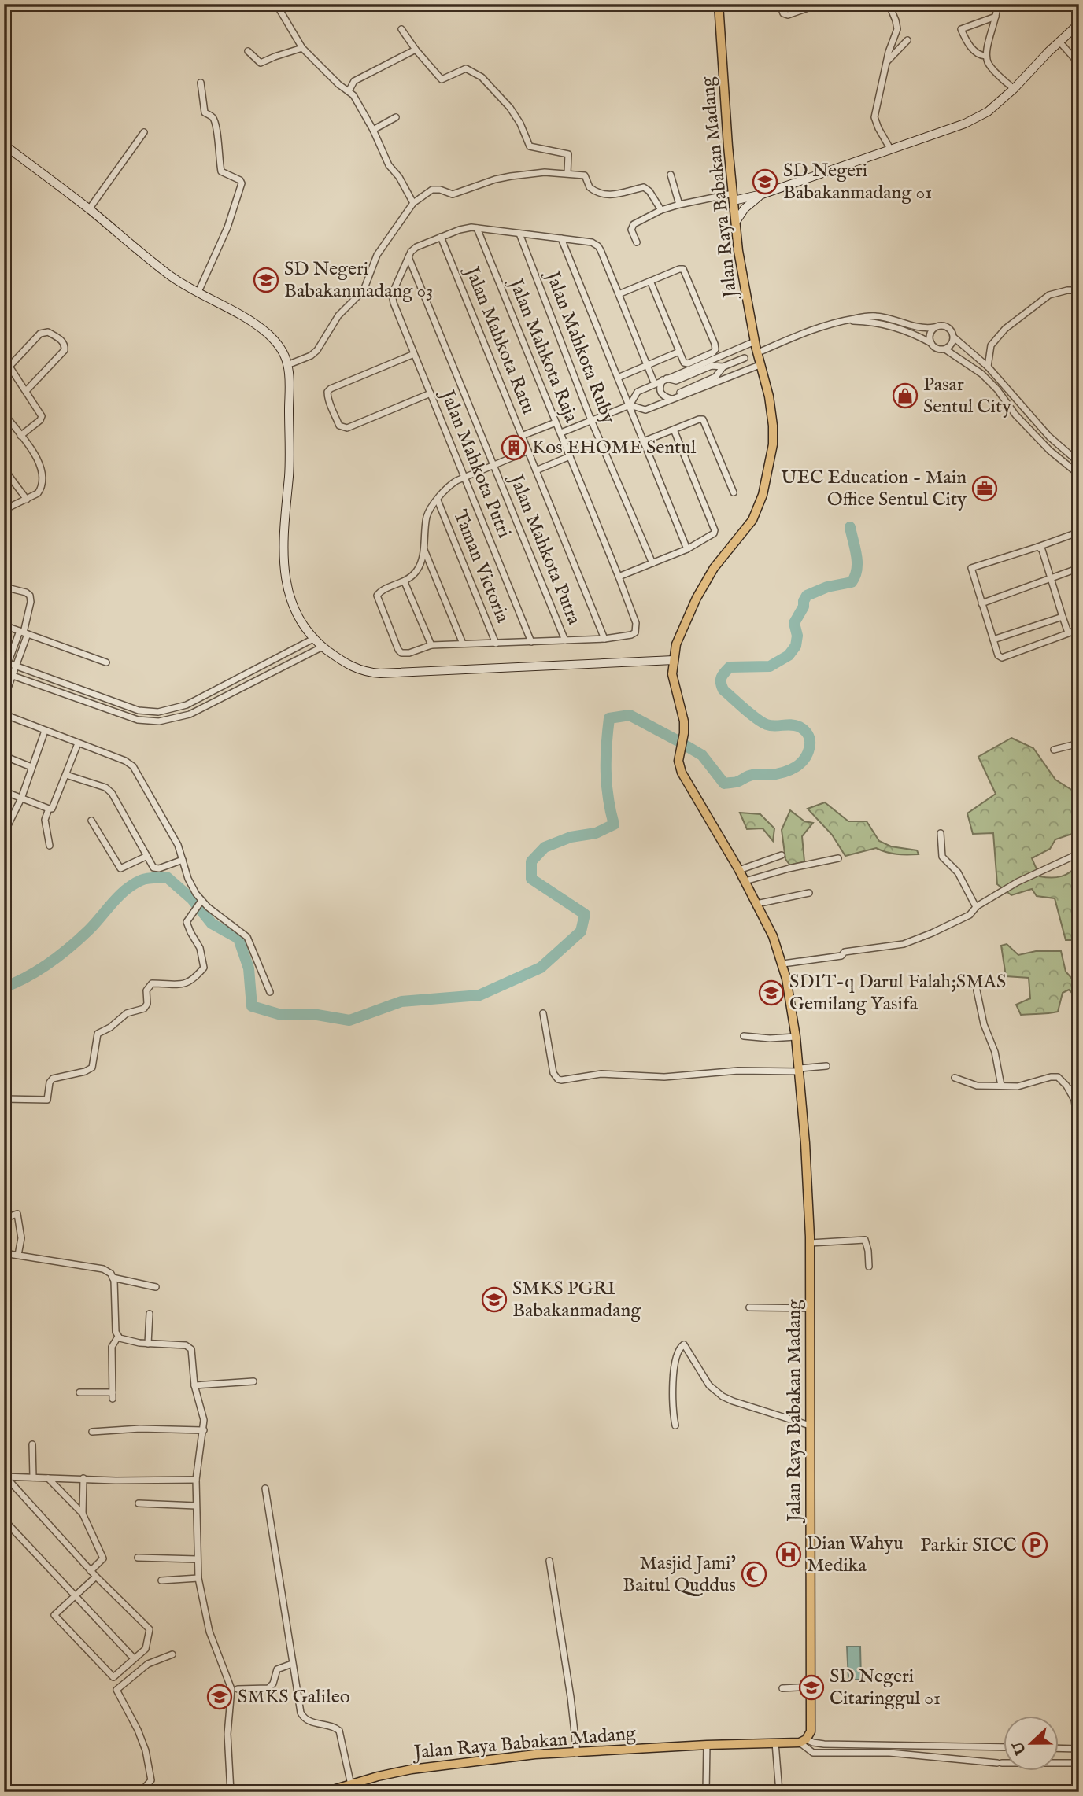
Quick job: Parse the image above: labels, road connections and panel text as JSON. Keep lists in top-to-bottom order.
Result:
{
  "streets": {
    "main road": ["Jalan Raya Babakan Madang"],
    "street": [
      "Jalan Mahkota Ratu",
      "Jalan Mahkota Ruby",
      "Jalan Mahkota Raja",
      "Jalan Mahkota Putri",
      "Jalan Mahkota Putra",
      "Taman Victoria"
    ]
  },
  "crossings": [
    ["Jalan Mahkota Ratu", "Taman Victoria"],
    ["Jalan Mahkota Raja", "Taman Victoria"],
    ["Jalan Mahkota Putri", "Jalan Mahkota Putra"],
    ["Jalan Mahkota Putri", "Taman Victoria"],
    ["Jalan Mahkota Putra", "Taman Victoria"]
  ],
  "places": {
    "school or university": [
      "SD Negeri Babakanmadang 01",
      "SD Negeri Babakanmadang 03",
      "SDIT-q Darul Falah;SMAS Gemilang Yasifa",
      "SMKS PGRI Babakanmadang",
      "SD Negeri Citaringgul 01",
      "SMKS Galileo"
    ],
    "shop": ["Pasar Sentul City"],
    "building": ["Kos EHOME Sentul"],
    "office": ["UEC Education - Main Office Sentul City"],
    "parking": ["Parkir SICC"],
    "hospital": ["Dian Wahyu Medika"],
    "mosque": ["Masjid Jami' Baitul Quddus"]
  },
  "north": "left"
}
